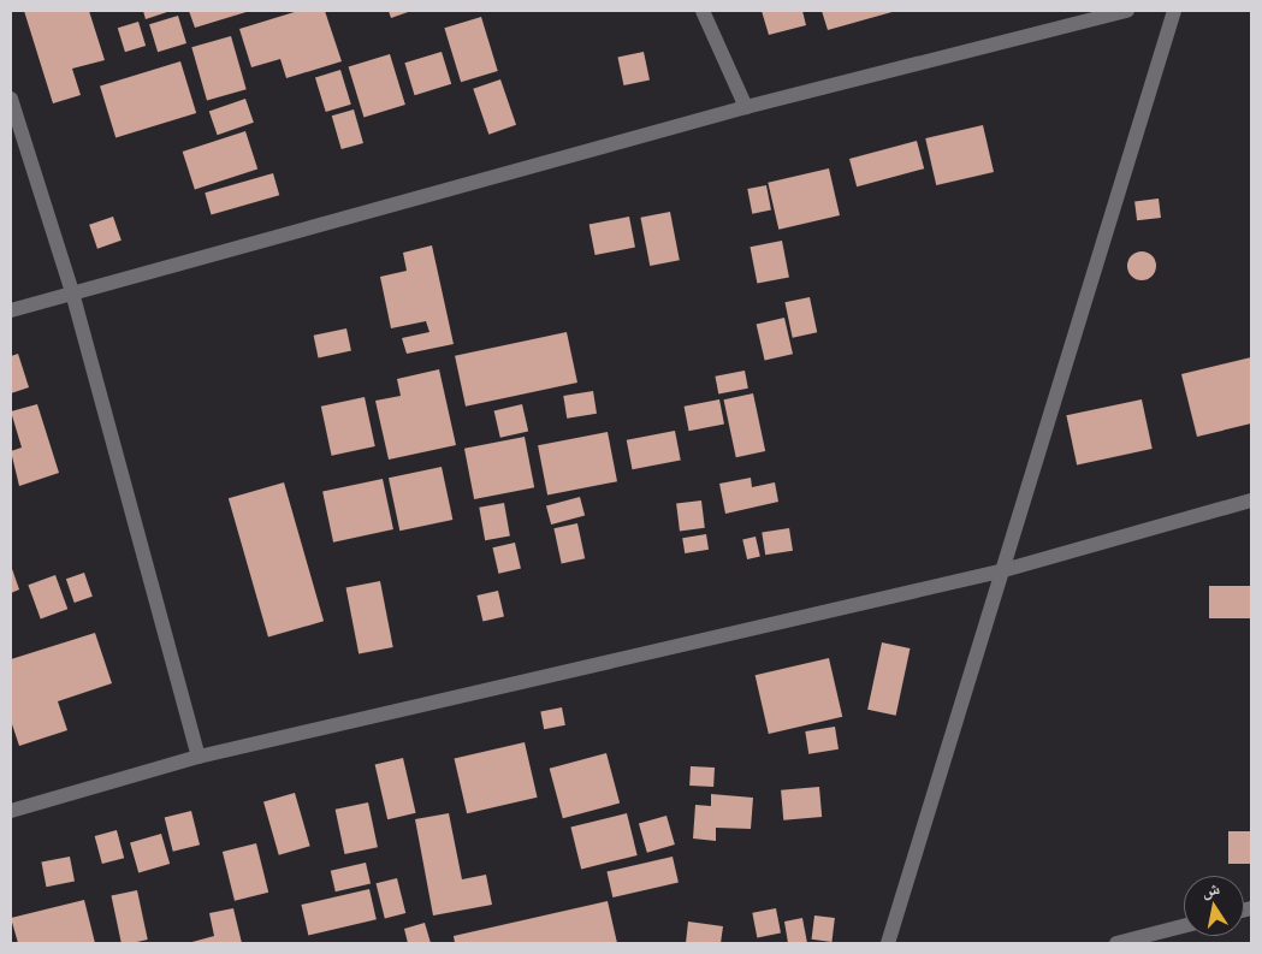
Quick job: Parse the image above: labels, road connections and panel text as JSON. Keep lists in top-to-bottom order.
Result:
{
  "north": "top"
}
